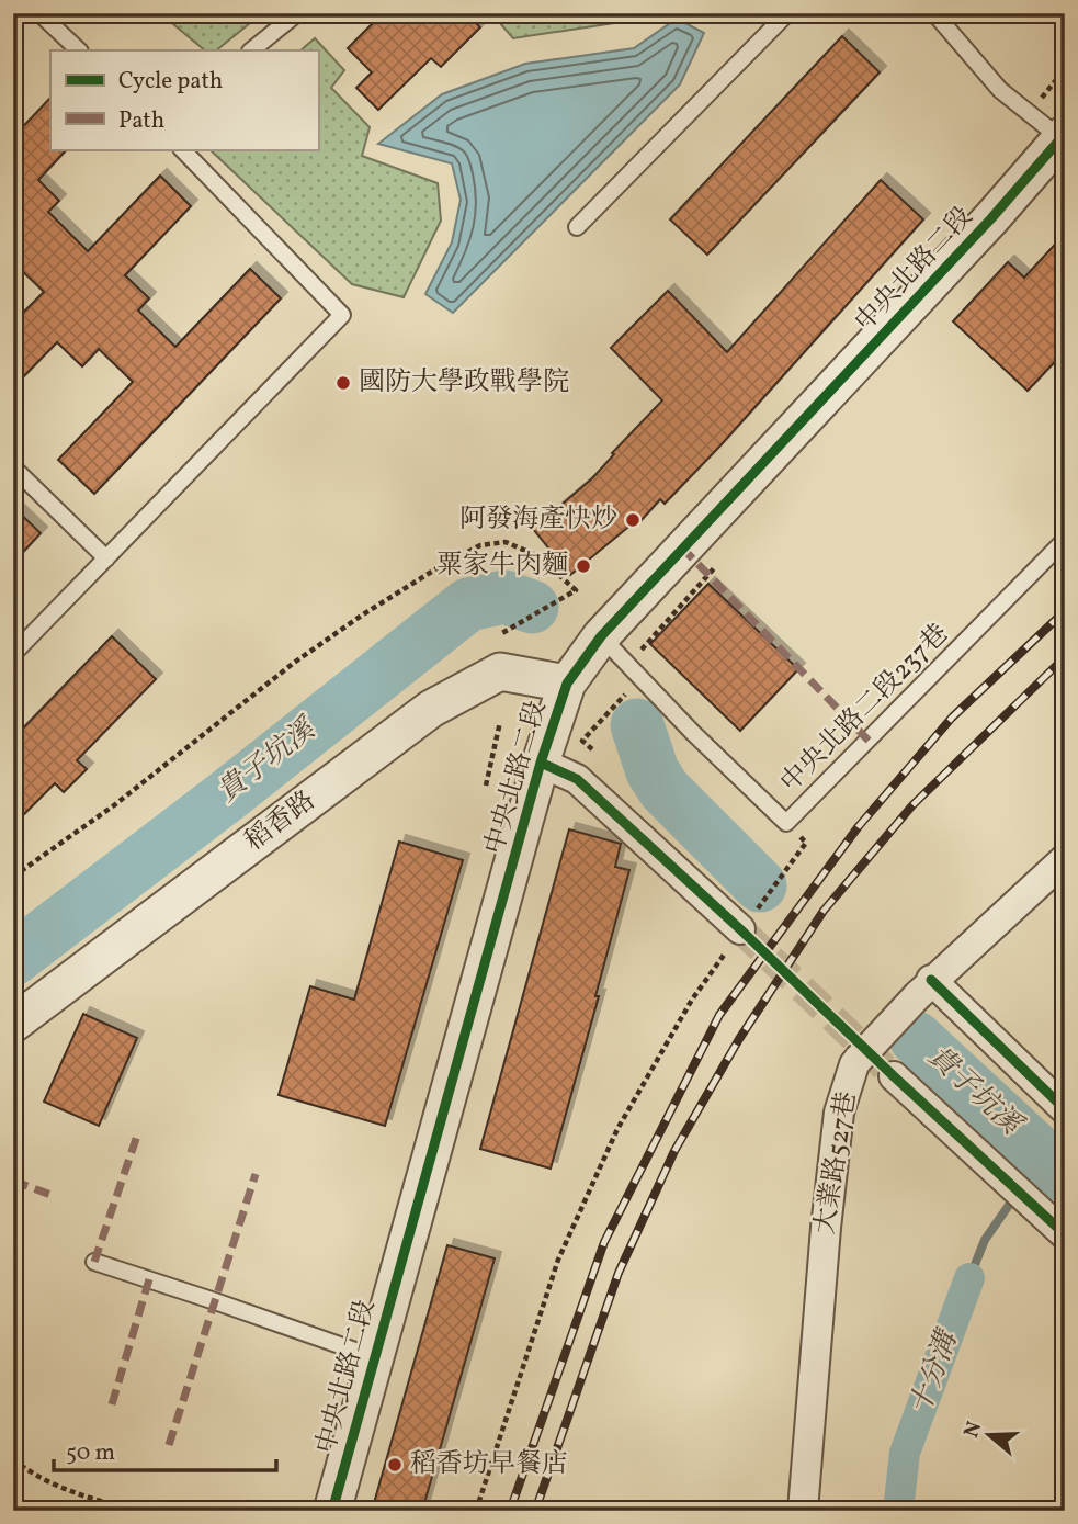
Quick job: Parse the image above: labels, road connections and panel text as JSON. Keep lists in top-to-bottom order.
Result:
{
  "streets": {
    "street": ["中央北路二段", "稻香路", "大業路527巷"],
    "lane": ["中央北路二段237巷"]
  },
  "crossings": [
    ["中央北路二段", "中央北路二段237巷"],
    ["中央北路二段", "稻香路"]
  ],
  "water": ["貴子坑溪", "十分溝"],
  "places": [
    "國防大學政戰學院",
    "阿發海產快炒",
    "粟家牛肉麵",
    "稻香坊早餐店"
  ],
  "legend": ["Cycle path", "Path"],
  "scale_bar": "50 m",
  "north": "left"
}
